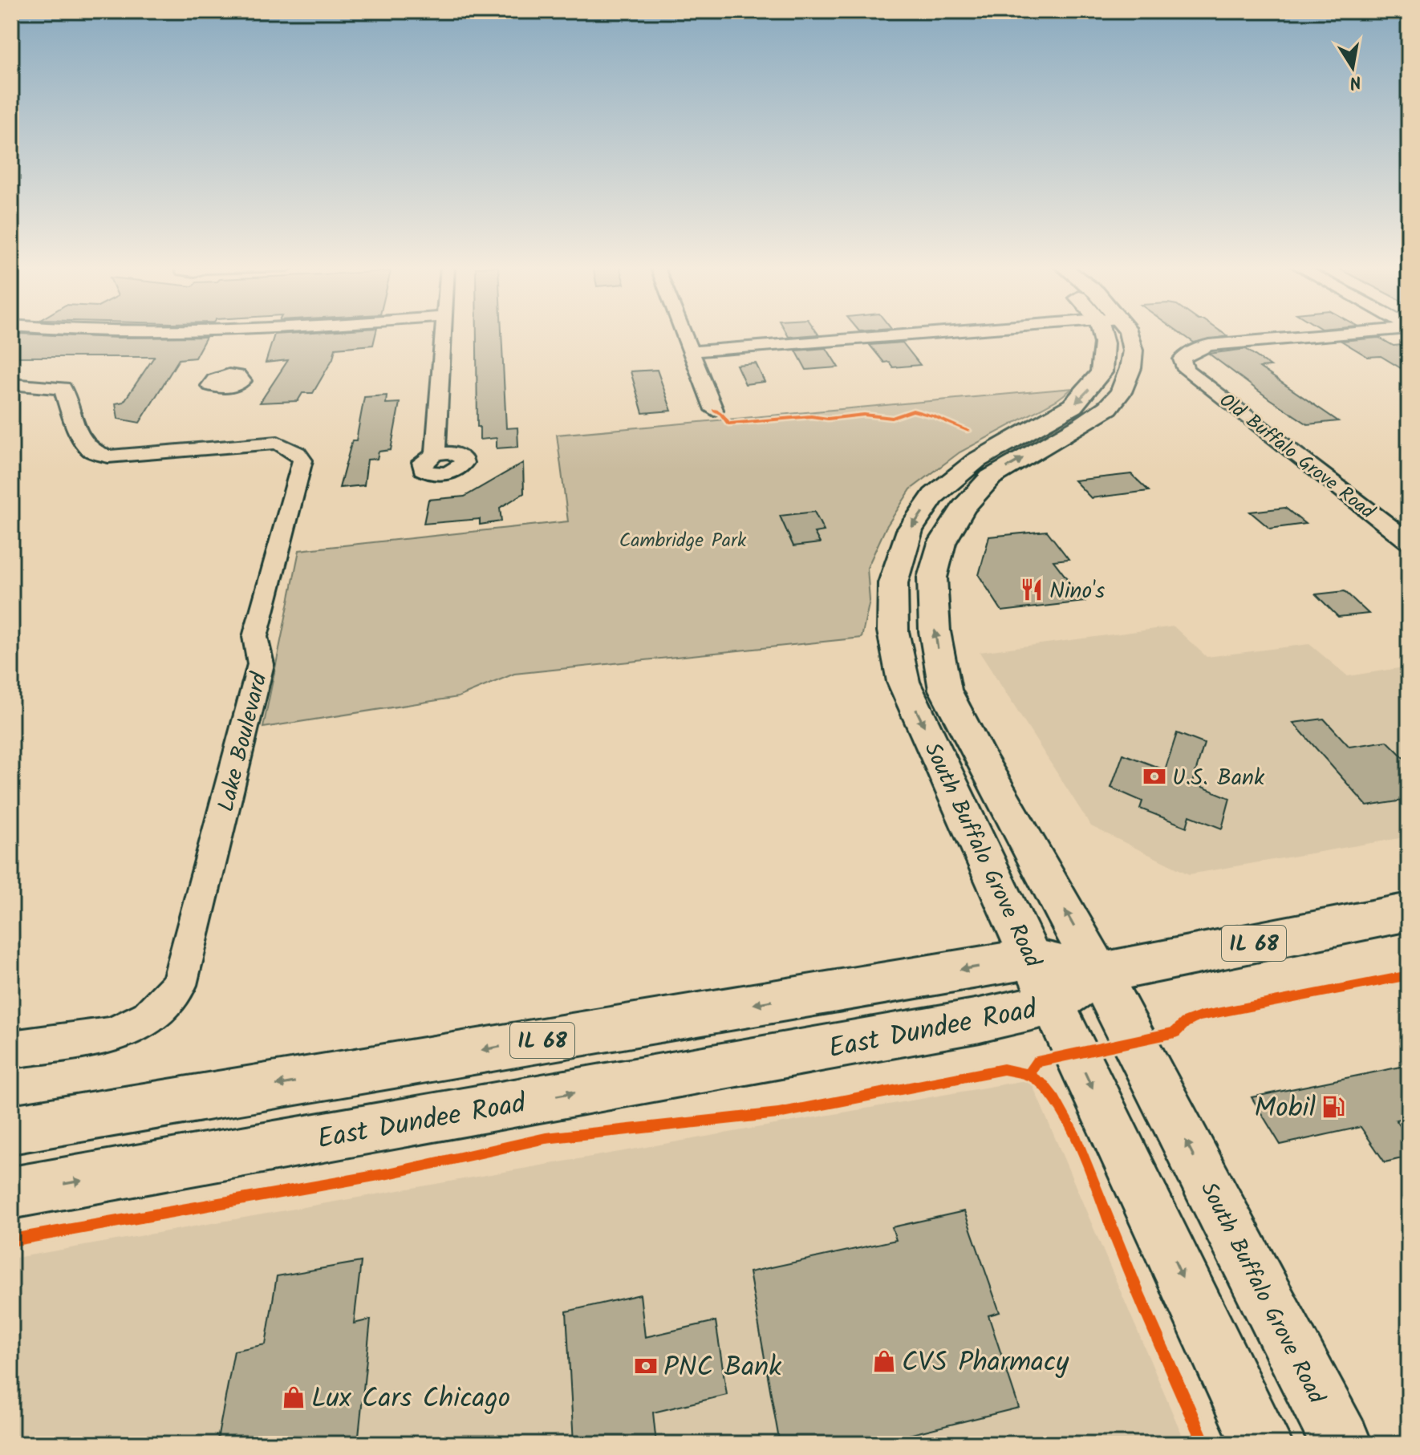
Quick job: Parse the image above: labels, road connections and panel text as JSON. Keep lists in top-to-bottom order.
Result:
{
  "streets": {
    "main road": ["South Buffalo Grove Road", "IL 68", "East Dundee Road"],
    "street": ["Old Buffalo Grove Road", "Lake Boulevard"]
  },
  "crossings": [
    ["South Buffalo Grove Road", "IL 68"],
    ["South Buffalo Grove Road", "East Dundee Road"],
    ["IL 68", "East Dundee Road"]
  ],
  "parks": ["Cambridge Park"],
  "places": {
    "restaurant": ["Nino's"],
    "bank": ["U.S. Bank", "PNC Bank"],
    "fuel station": ["Mobil"],
    "shop": ["CVS Pharmacy", "Lux Cars Chicago"]
  },
  "north": "bottom"
}
